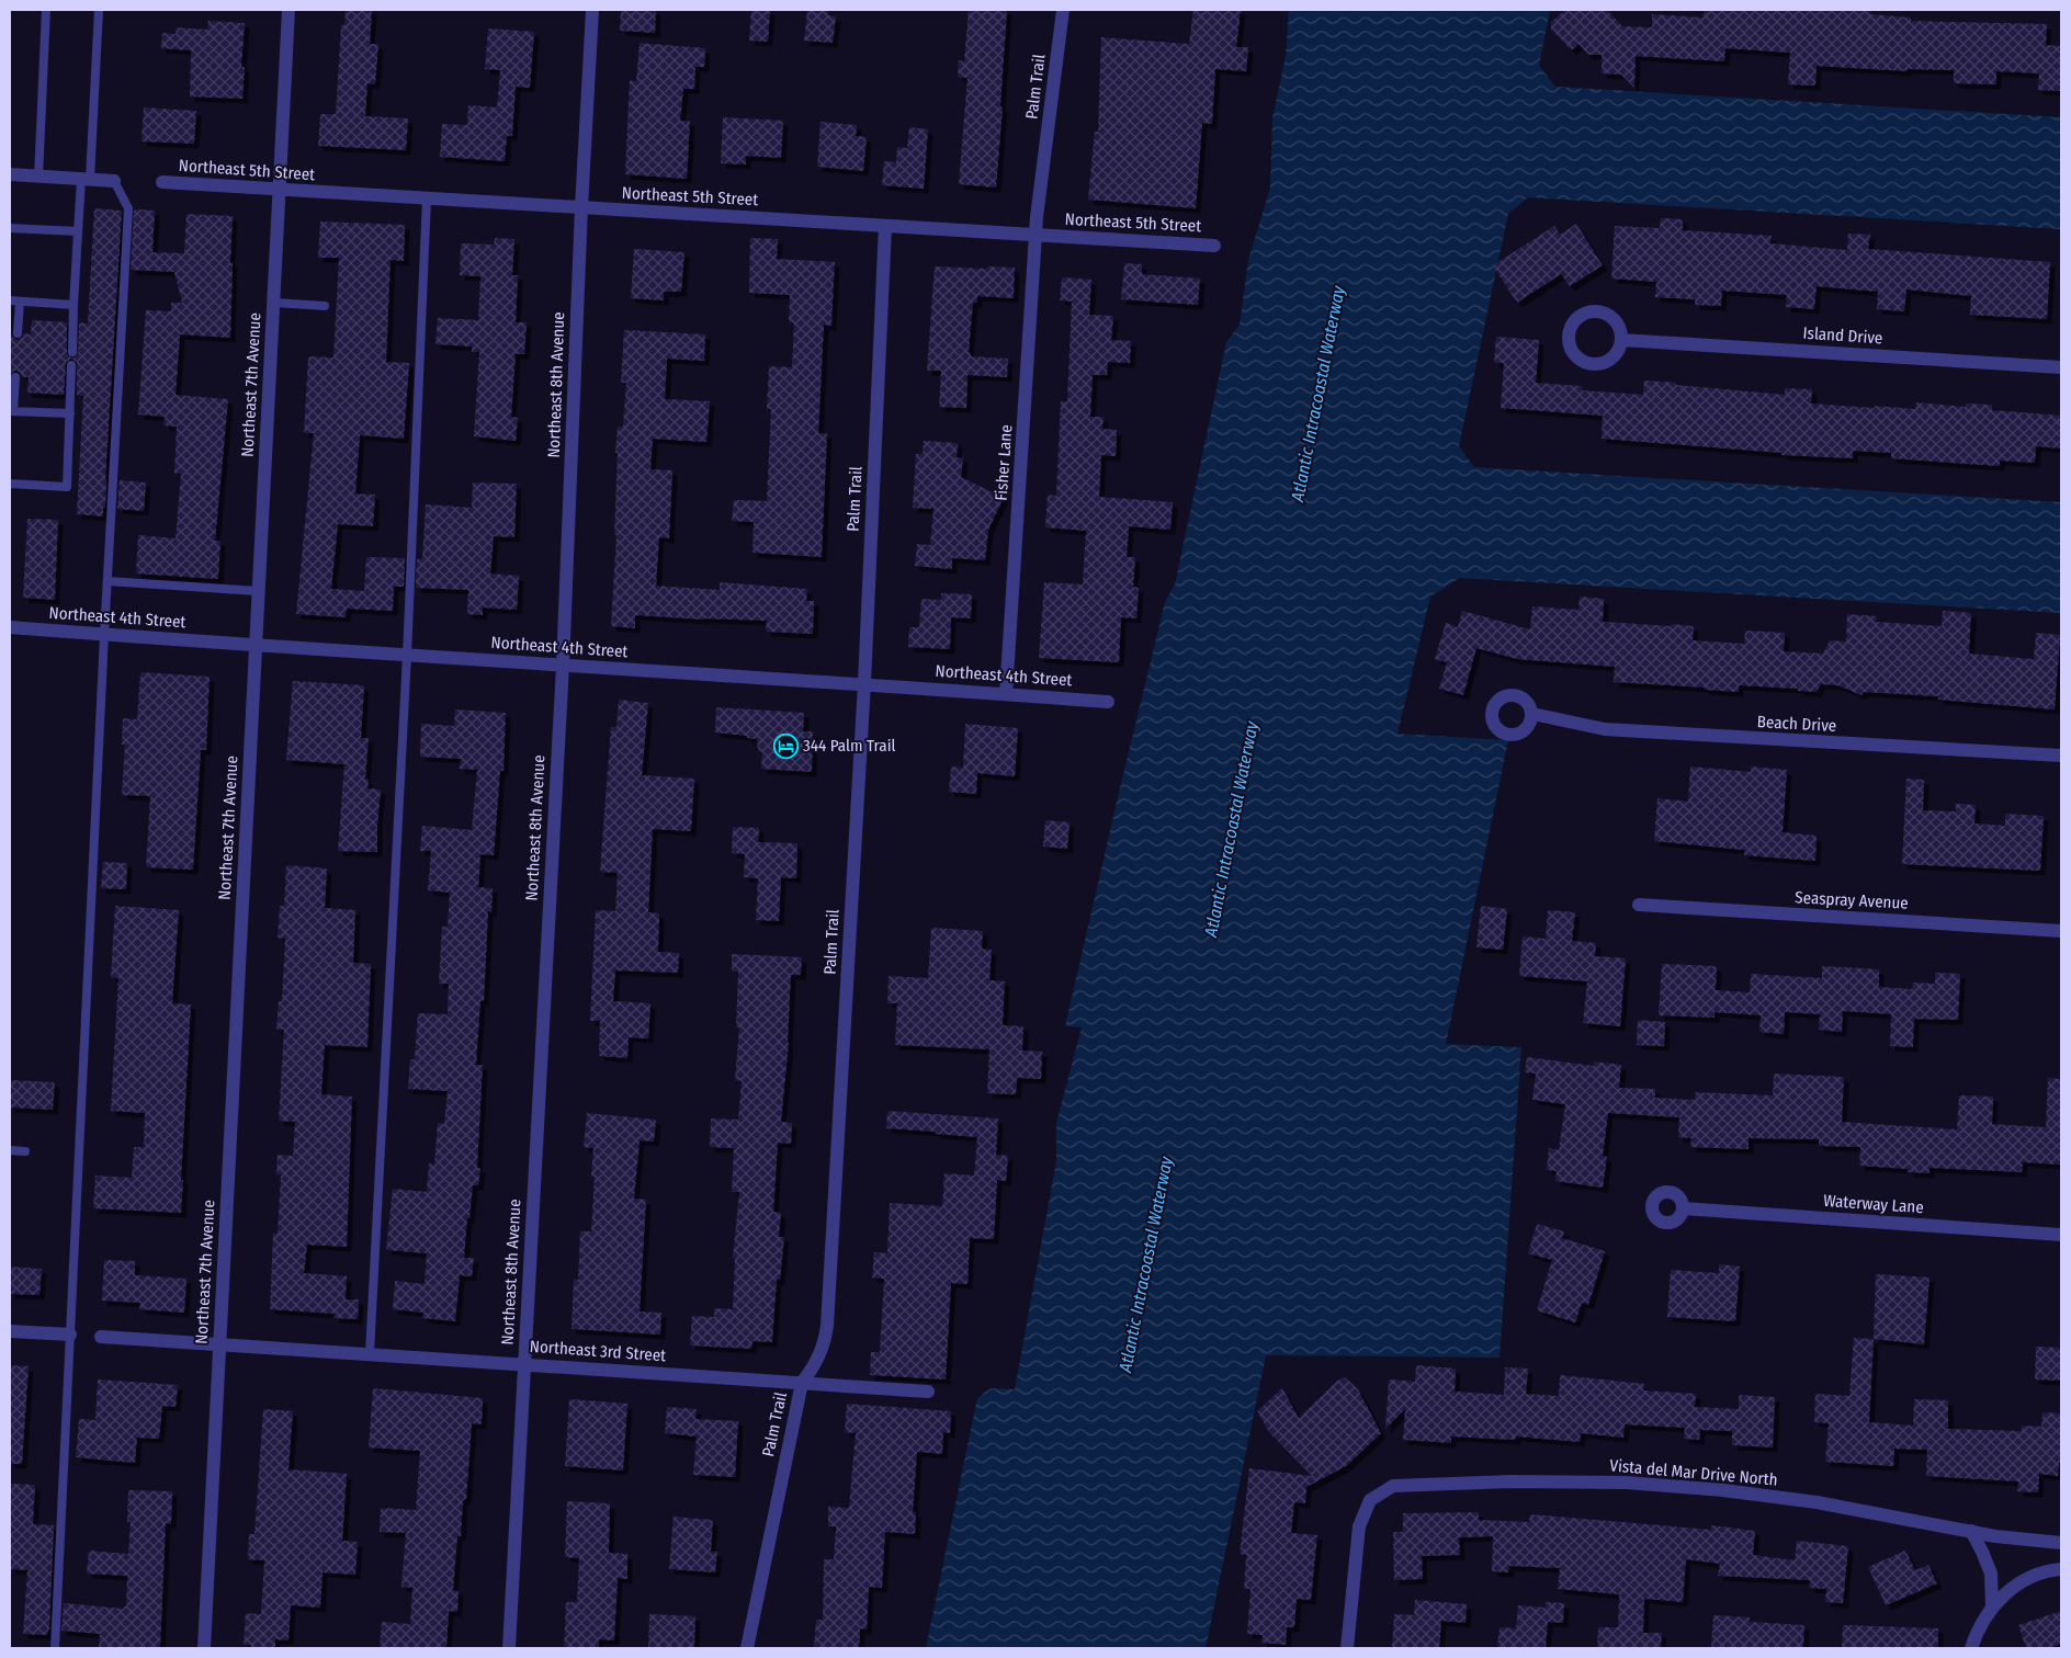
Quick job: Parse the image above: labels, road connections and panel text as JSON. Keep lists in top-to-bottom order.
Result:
{
  "streets": {
    "street": [
      "Palm Trail",
      "Northeast 5th Street",
      "Island Drive",
      "Northeast 7th Avenue",
      "Northeast 8th Avenue",
      "Fisher Lane",
      "Northeast 4th Street",
      "Beach Drive",
      "Seaspray Avenue",
      "Waterway Lane",
      "Northeast 3rd Street",
      "Vista del Mar Drive North"
    ]
  },
  "crossings": [
    ["Palm Trail", "Northeast 5th Street"],
    ["Palm Trail", "Fisher Lane"],
    ["Palm Trail", "Northeast 4th Street"],
    ["Palm Trail", "Northeast 3rd Street"],
    ["Northeast 5th Street", "Northeast 7th Avenue"],
    ["Northeast 5th Street", "Northeast 8th Avenue"],
    ["Northeast 5th Street", "Fisher Lane"],
    ["Northeast 7th Avenue", "Northeast 4th Street"],
    ["Northeast 7th Avenue", "Northeast 3rd Street"],
    ["Northeast 8th Avenue", "Northeast 4th Street"],
    ["Northeast 8th Avenue", "Northeast 3rd Street"],
    ["Fisher Lane", "Northeast 4th Street"]
  ],
  "water": ["Atlantic Intracoastal Waterway"],
  "places": {
    "hotel": ["344 Palm Trail"]
  }
}
